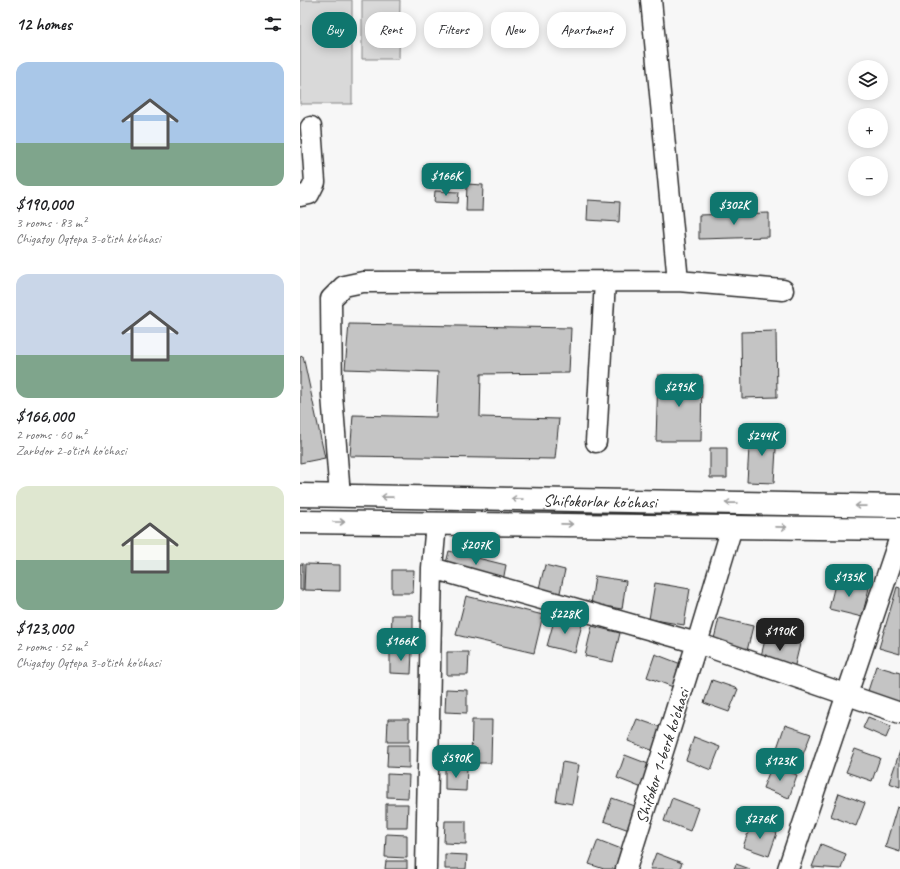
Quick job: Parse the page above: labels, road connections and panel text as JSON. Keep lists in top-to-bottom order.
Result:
{
  "streets": {
    "main road": ["Shifokorlar ko'chasi"],
    "street": ["Shifokor 1-berk ko'chasi"]
  },
  "crossings": [
    ["Shifokorlar ko'chasi", "Shifokor 1-berk ko'chasi"]
  ],
  "page": {
    "heading": "12 homes",
    "chip": [
      "Buy",
      "Rent",
      "Filters",
      "New",
      "Apartment"
    ],
    "list": [
      {
        "name": "$190,000",
        "note": "3 rooms · 83 m² · Chigatoy Oqtepa 3-o'tish ko'chasi"
      },
      {
        "name": "$166,000",
        "note": "2 rooms · 60 m² · Zarbdor 2-o'tish ko'chasi"
      },
      {
        "name": "$123,000",
        "note": "2 rooms · 52 m² · Chigatoy Oqtepa 3-o'tish ko'chasi"
      }
    ],
    "map_buttons": ["+", "−"],
    "price": [
      "$166K",
      "$302K",
      "$295K",
      "$244K",
      "$207K",
      "$135K",
      "$228K",
      "$190K",
      "$166K",
      "$590K",
      "$123K",
      "$276K"
    ]
  }
}
